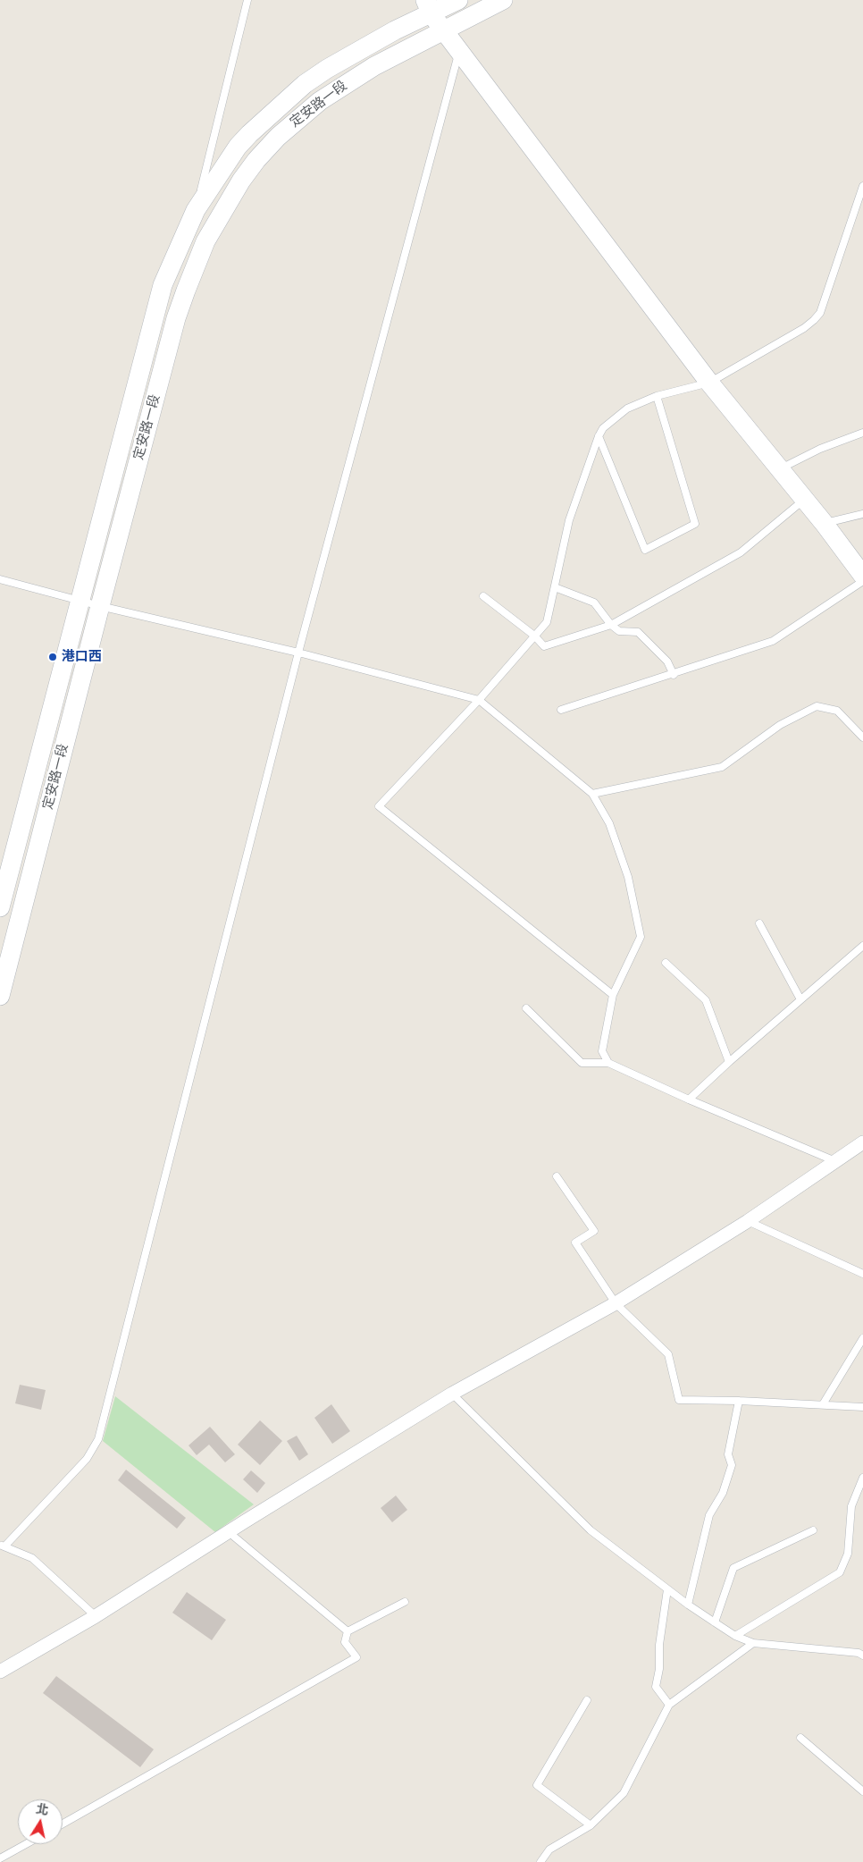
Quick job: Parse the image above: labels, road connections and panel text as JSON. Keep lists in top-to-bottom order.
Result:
{
  "streets": {
    "main road": ["定安路一段"]
  },
  "places": ["港口西"],
  "north": "top"
}
